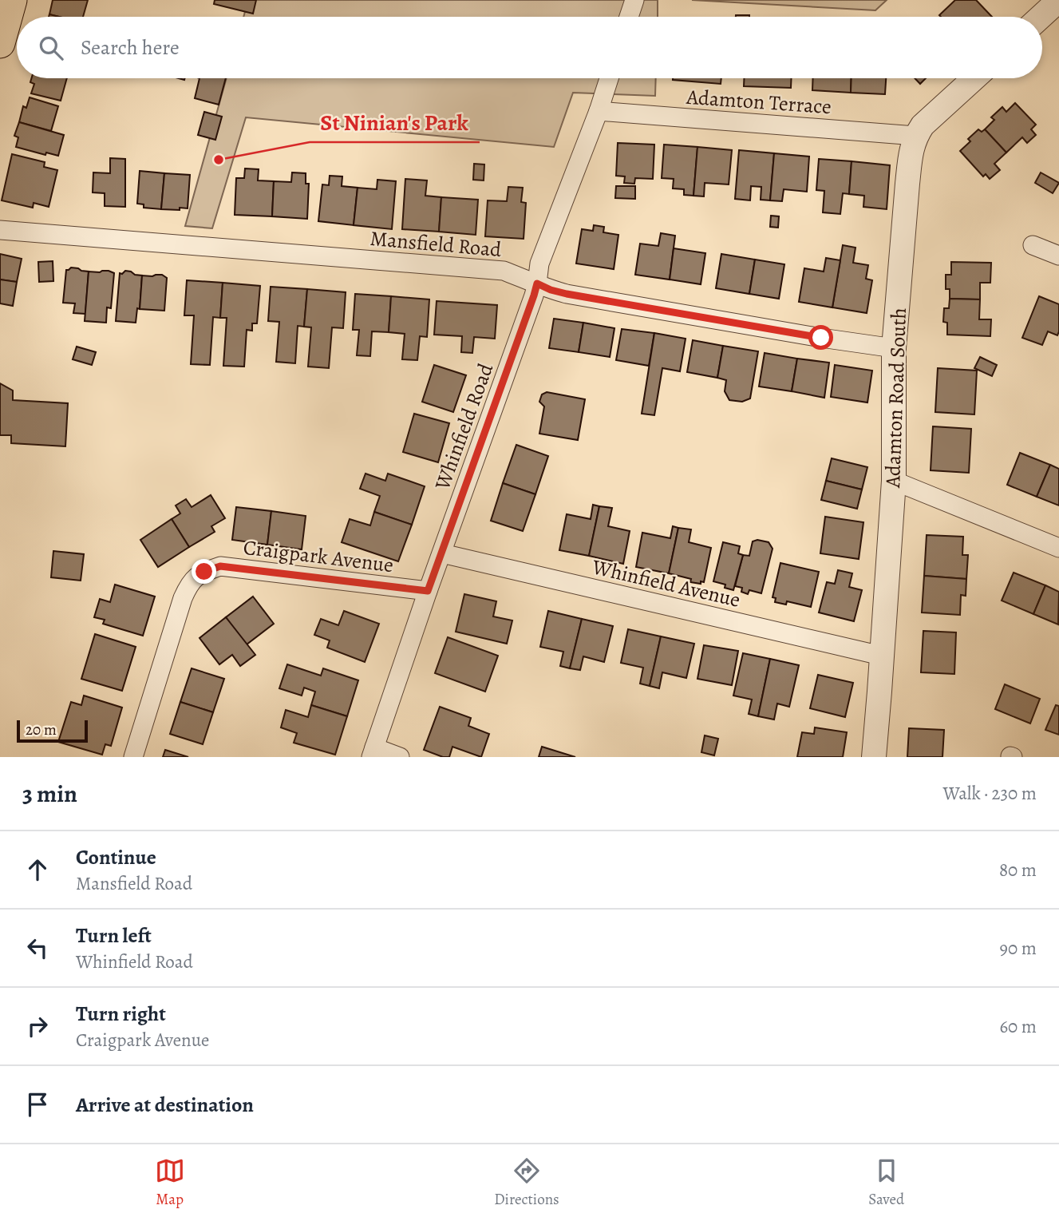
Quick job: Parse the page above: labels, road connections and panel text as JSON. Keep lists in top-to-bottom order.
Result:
{
  "streets": {
    "street": [
      "Adamton Terrace",
      "Mansfield Road",
      "Adamton Road South",
      "Whinfield Road",
      "Craigpark Avenue",
      "Whinfield Avenue"
    ]
  },
  "crossings": [
    ["Adamton Terrace", "Adamton Road South"],
    ["Adamton Terrace", "Whinfield Road"],
    ["Mansfield Road", "Adamton Road South"],
    ["Mansfield Road", "Whinfield Road"],
    ["Adamton Road South", "Whinfield Avenue"],
    ["Whinfield Road", "Craigpark Avenue"],
    ["Whinfield Road", "Whinfield Avenue"]
  ],
  "places": ["St Ninian's Park"],
  "scale_bar": "20 m",
  "page": {
    "search": "Search here",
    "scale": "20 m",
    "heading": ["3 min", "Walk · 230 m"],
    "list": [
      ["Continue", "Mansfield Road", "80 m"],
      ["Turn left", "Whinfield Road", "90 m"],
      ["Turn right", "Craigpark Avenue", "60 m"],
      "Arrive at destination"
    ],
    "nav": ["Map", "Directions", "Saved"]
  }
}
